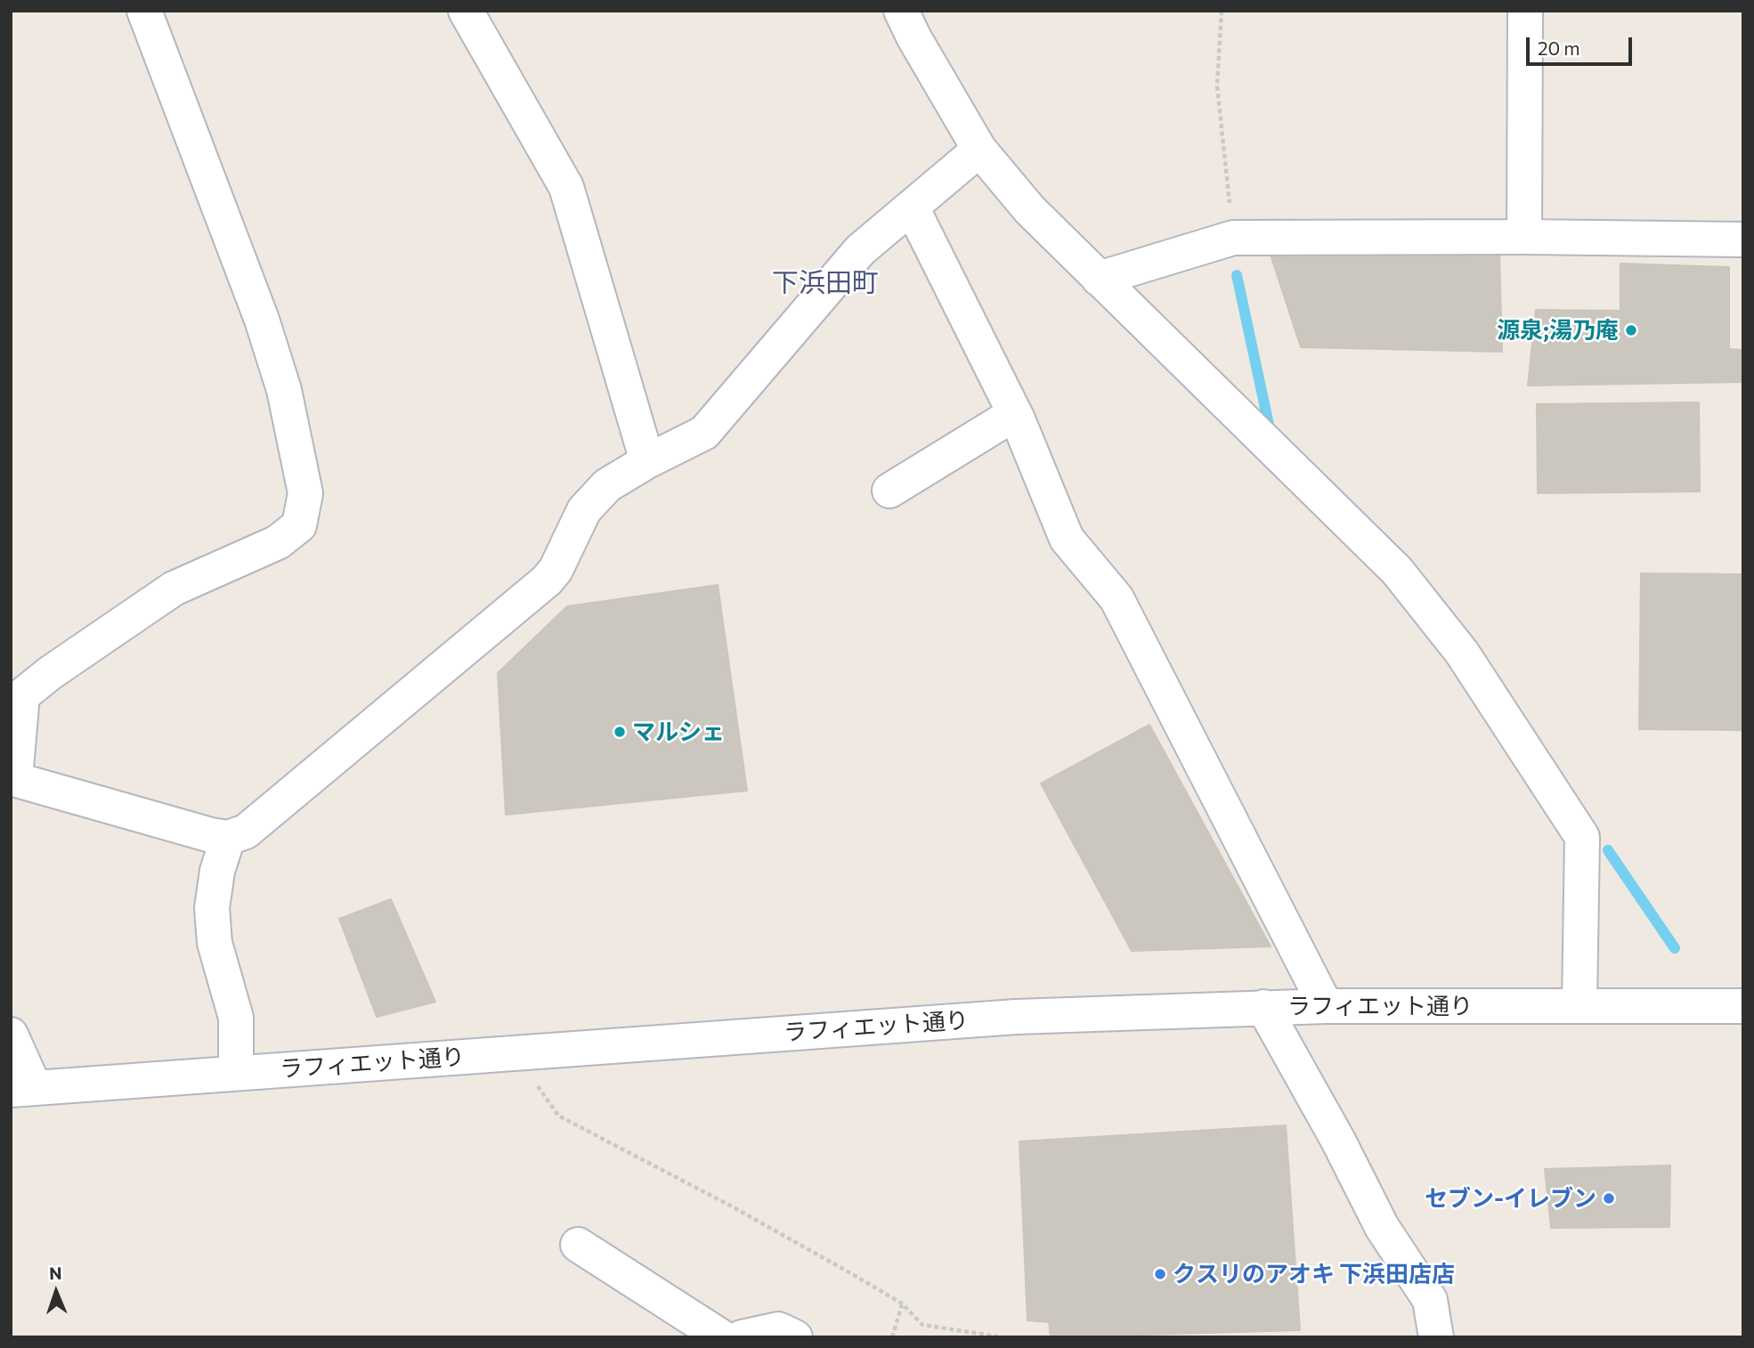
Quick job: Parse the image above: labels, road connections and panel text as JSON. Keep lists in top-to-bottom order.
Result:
{
  "streets": {
    "street": ["ラフィエット通り"]
  },
  "districts": ["下浜田町"],
  "places": [
    "源泉;湯乃庵",
    "マルシェ",
    "セブン-イレブン",
    "クスリのアオキ 下浜田店店"
  ],
  "scale_bar": "20 m",
  "north": "top"
}
